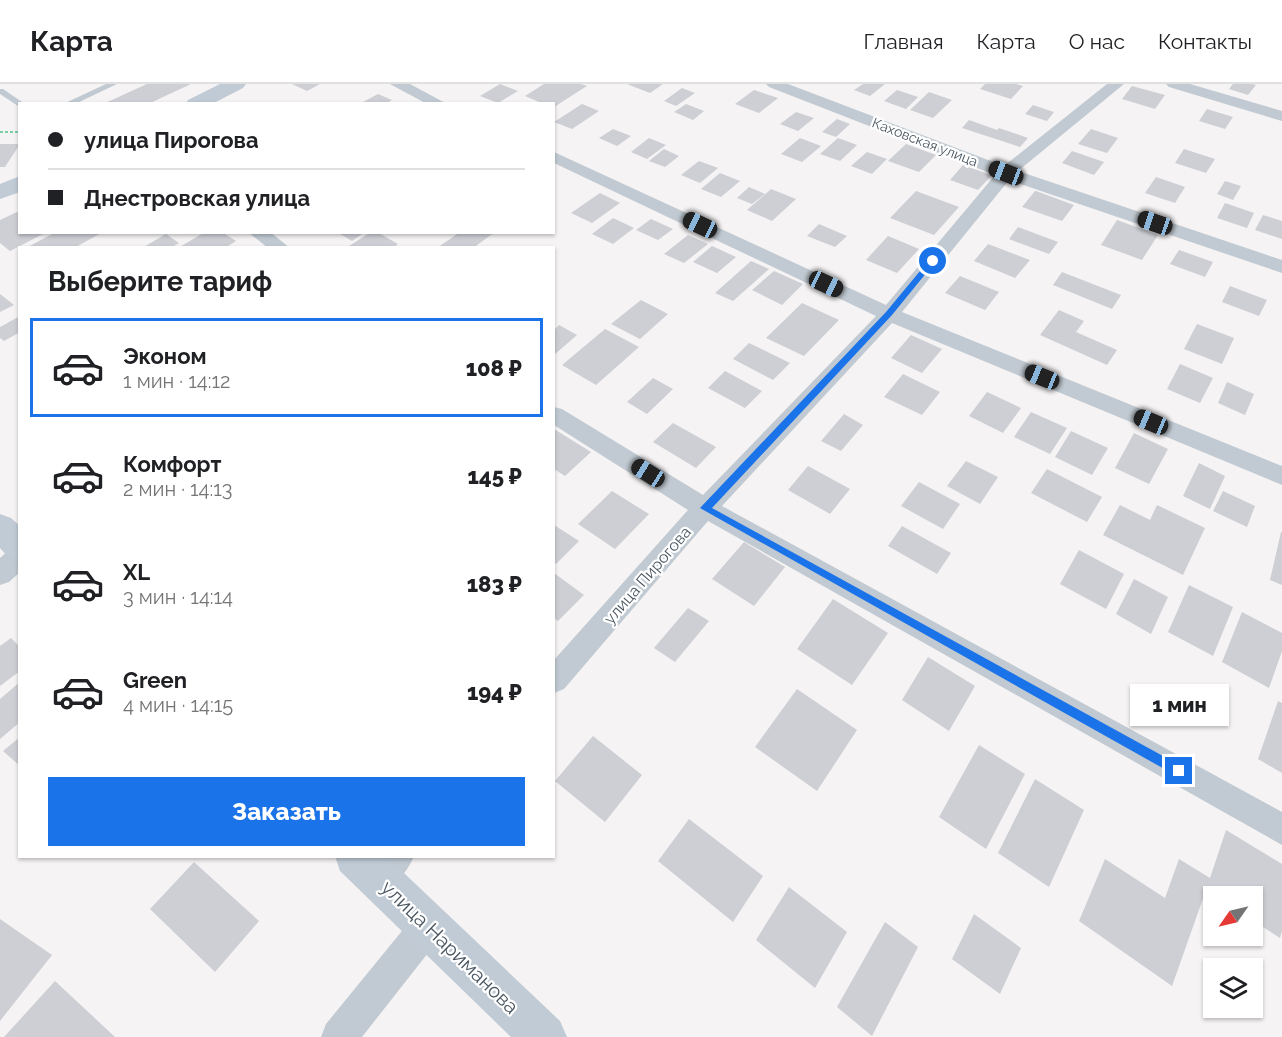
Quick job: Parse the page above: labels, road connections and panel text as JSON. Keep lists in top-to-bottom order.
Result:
{
  "streets": {
    "street": ["Каховская улица", "улица Пирогова", "улица Нариманова"]
  },
  "crossings": [
    ["Каховская улица", "улица Пирогова"]
  ],
  "north": "bottom left",
  "page": {
    "header": "Карта",
    "nav": [
      "Главная",
      "Карта",
      "О нас",
      "Контакты"
    ],
    "banner": ["улица Пирогова", "Днестровская улица"],
    "heading": "Выберите тариф",
    "list": [
      {
        "name": "Эконом",
        "note": "1 мин · 14:12",
        "value": "108 ₽"
      },
      {
        "name": "Комфорт",
        "note": "2 мин · 14:13",
        "value": "145 ₽"
      },
      {
        "name": "XL",
        "note": "3 мин · 14:14",
        "value": "183 ₽"
      },
      {
        "name": "Green",
        "note": "4 мин · 14:15",
        "value": "194 ₽"
      }
    ],
    "bubble": "1 мин",
    "buttons": "Заказать"
  }
}
